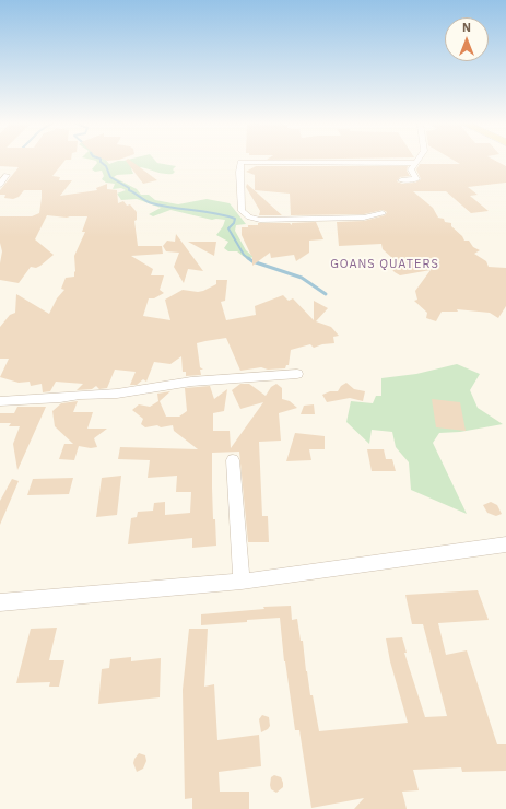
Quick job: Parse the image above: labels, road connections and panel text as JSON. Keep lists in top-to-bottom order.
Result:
{
  "districts": ["GOANS QUATERS"],
  "north": "top"
}
